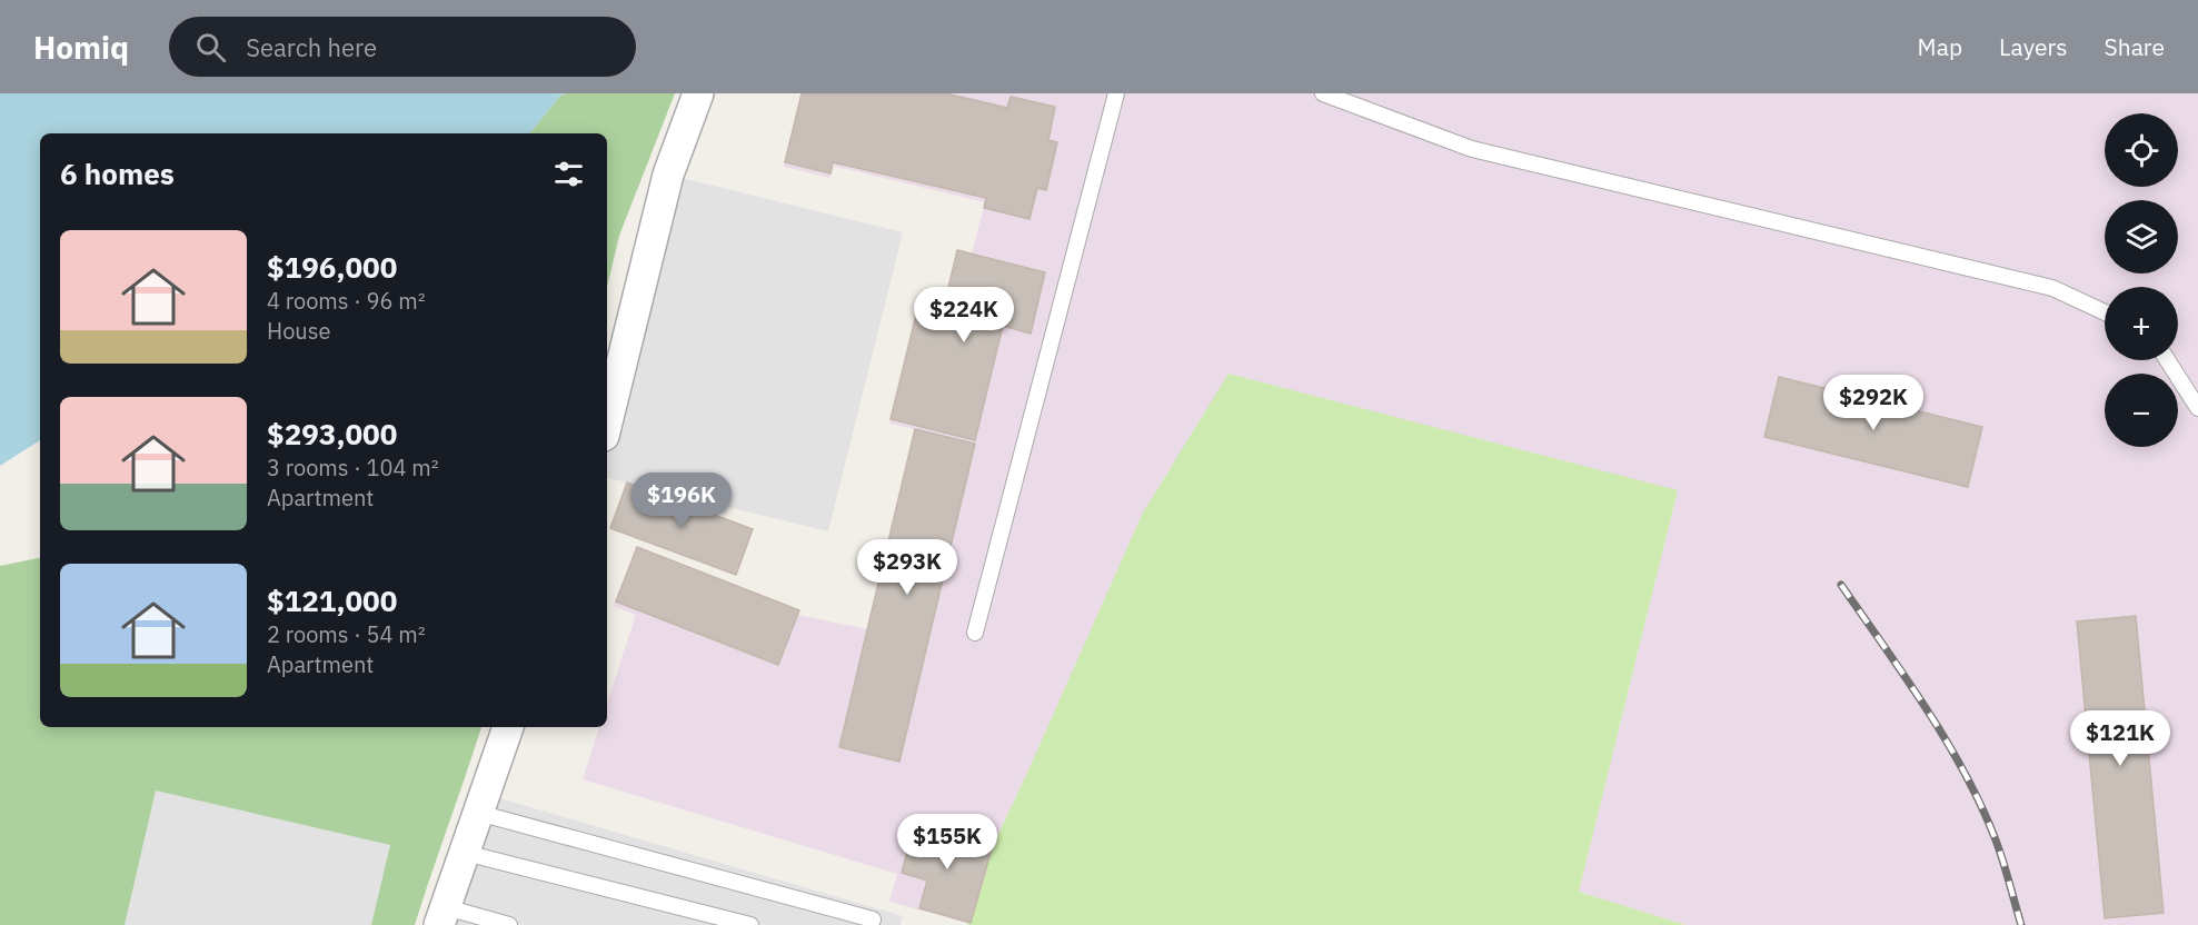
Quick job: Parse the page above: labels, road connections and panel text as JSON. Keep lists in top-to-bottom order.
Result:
{
  "page": {
    "header": "Homiq",
    "search": "Search here",
    "nav": ["Map", "Layers", "Share"],
    "map_buttons": ["+", "−"],
    "heading": "6 homes",
    "list": [
      {
        "name": "$196,000",
        "note": "4 rooms · 96 m² · House"
      },
      {
        "name": "$293,000",
        "note": "3 rooms · 104 m² · Apartment"
      },
      {
        "name": "$121,000",
        "note": "2 rooms · 54 m² · Apartment"
      }
    ],
    "price": [
      "$224K",
      "$292K",
      "$196K",
      "$293K",
      "$121K",
      "$155K"
    ]
  }
}
